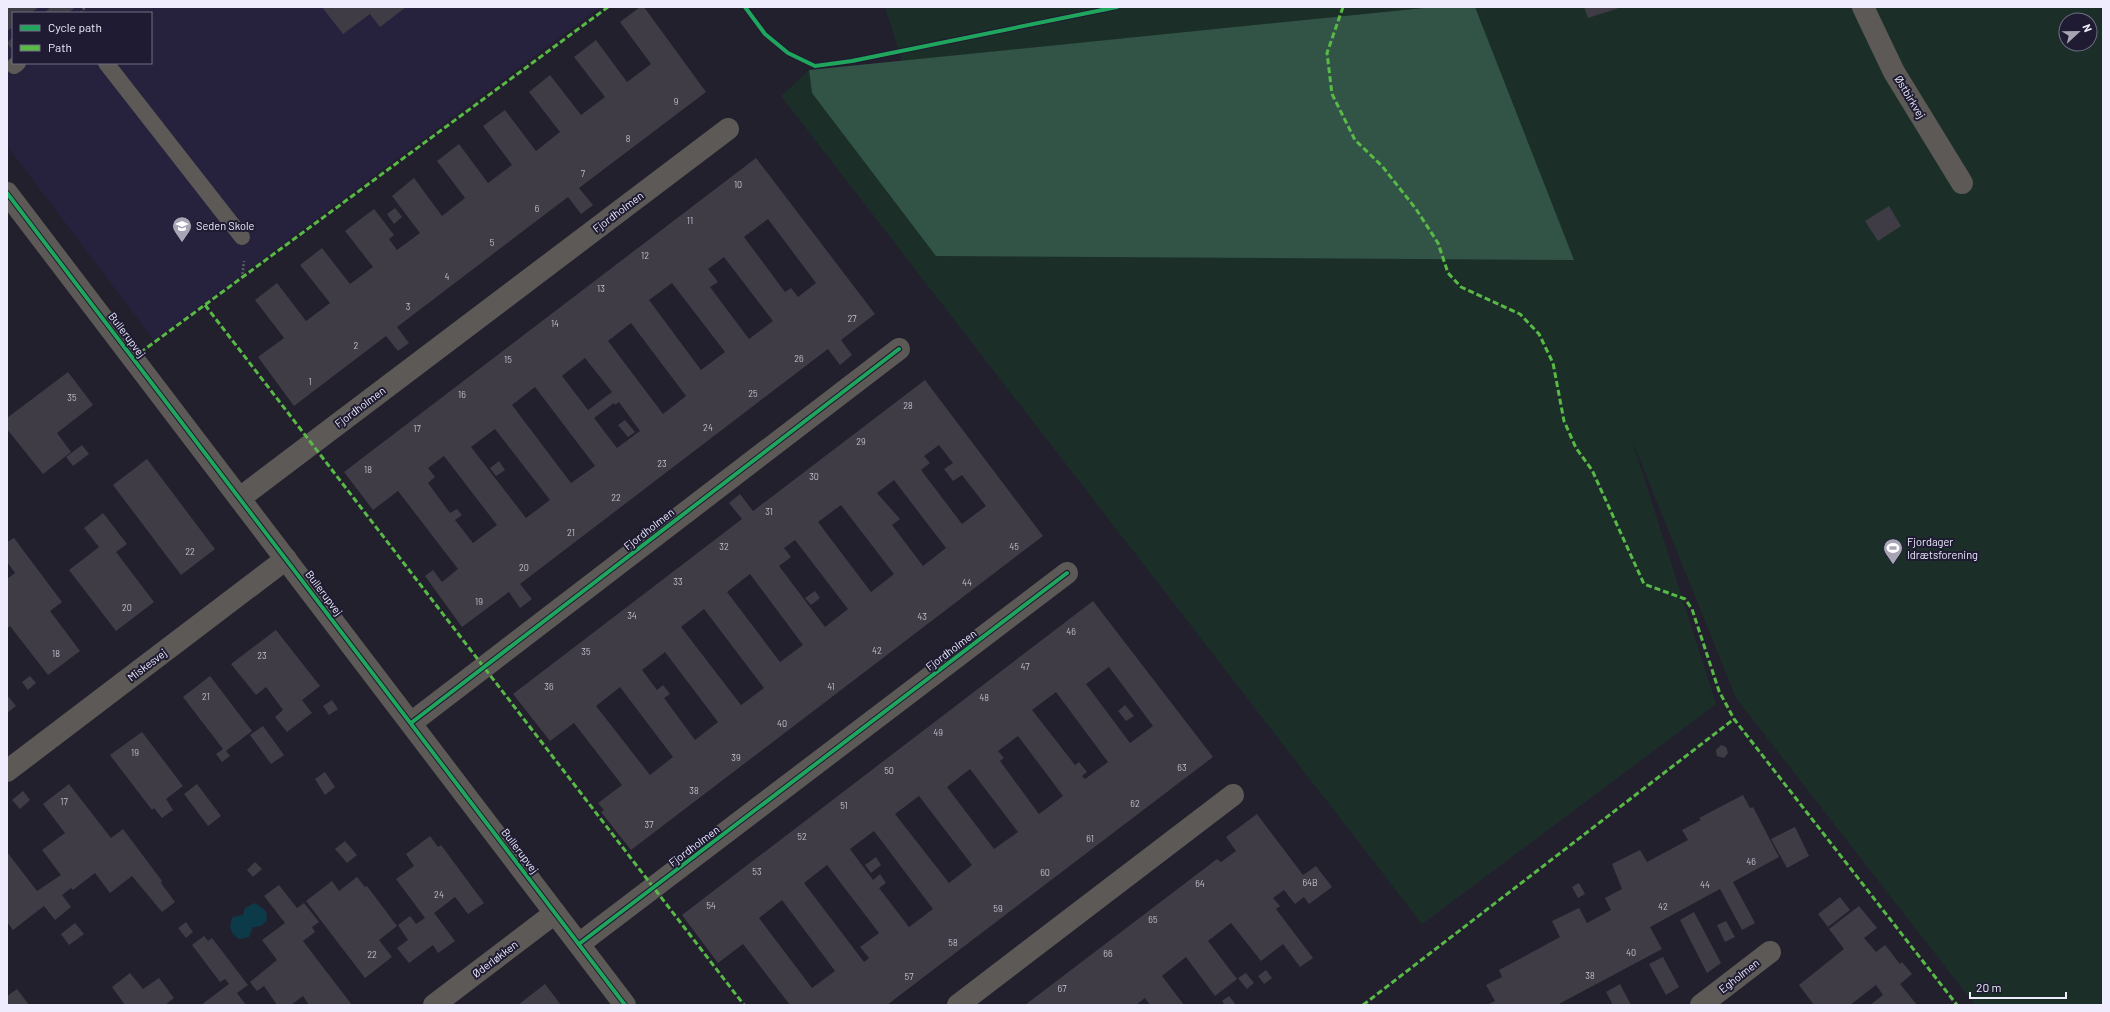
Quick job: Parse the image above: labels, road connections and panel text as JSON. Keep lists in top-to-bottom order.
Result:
{
  "streets": {
    "street": [
      "Østbirkvej",
      "Fjordholmen",
      "Bullerupvej",
      "Miskesvej",
      "Øderløkken",
      "Egholmen"
    ]
  },
  "crossings": [
    ["Fjordholmen", "Bullerupvej"],
    ["Bullerupvej", "Miskesvej"],
    ["Bullerupvej", "Øderløkken"]
  ],
  "places": {
    "school or university": ["Seden Skole"],
    "sports": ["Fjordager Idrætsforening"]
  },
  "house_numbers": [
    "9",
    "8",
    "7",
    "10",
    "6",
    "11",
    "5",
    "12",
    "4",
    "13",
    "3",
    "27",
    "14",
    "2",
    "26",
    "15",
    "1",
    "25",
    "16",
    "35",
    "28",
    "24",
    "17",
    "29",
    "23",
    "18",
    "30",
    "22",
    "31",
    "21",
    "32",
    "45",
    "22",
    "20",
    "33",
    "44",
    "19",
    "20",
    "34",
    "43",
    "46",
    "42",
    "35",
    "18",
    "23",
    "47",
    "36",
    "41",
    "21",
    "48",
    "40",
    "49",
    "19",
    "39",
    "63",
    "50",
    "38",
    "17",
    "62",
    "51",
    "37",
    "52",
    "61",
    "46",
    "53",
    "60",
    "64B",
    "64",
    "44",
    "24",
    "54",
    "42",
    "59",
    "65",
    "58",
    "40",
    "66",
    "22",
    "38",
    "57",
    "67"
  ],
  "legend": ["Cycle path", "Path"],
  "scale_bar": "20 m",
  "north": "right"
}
